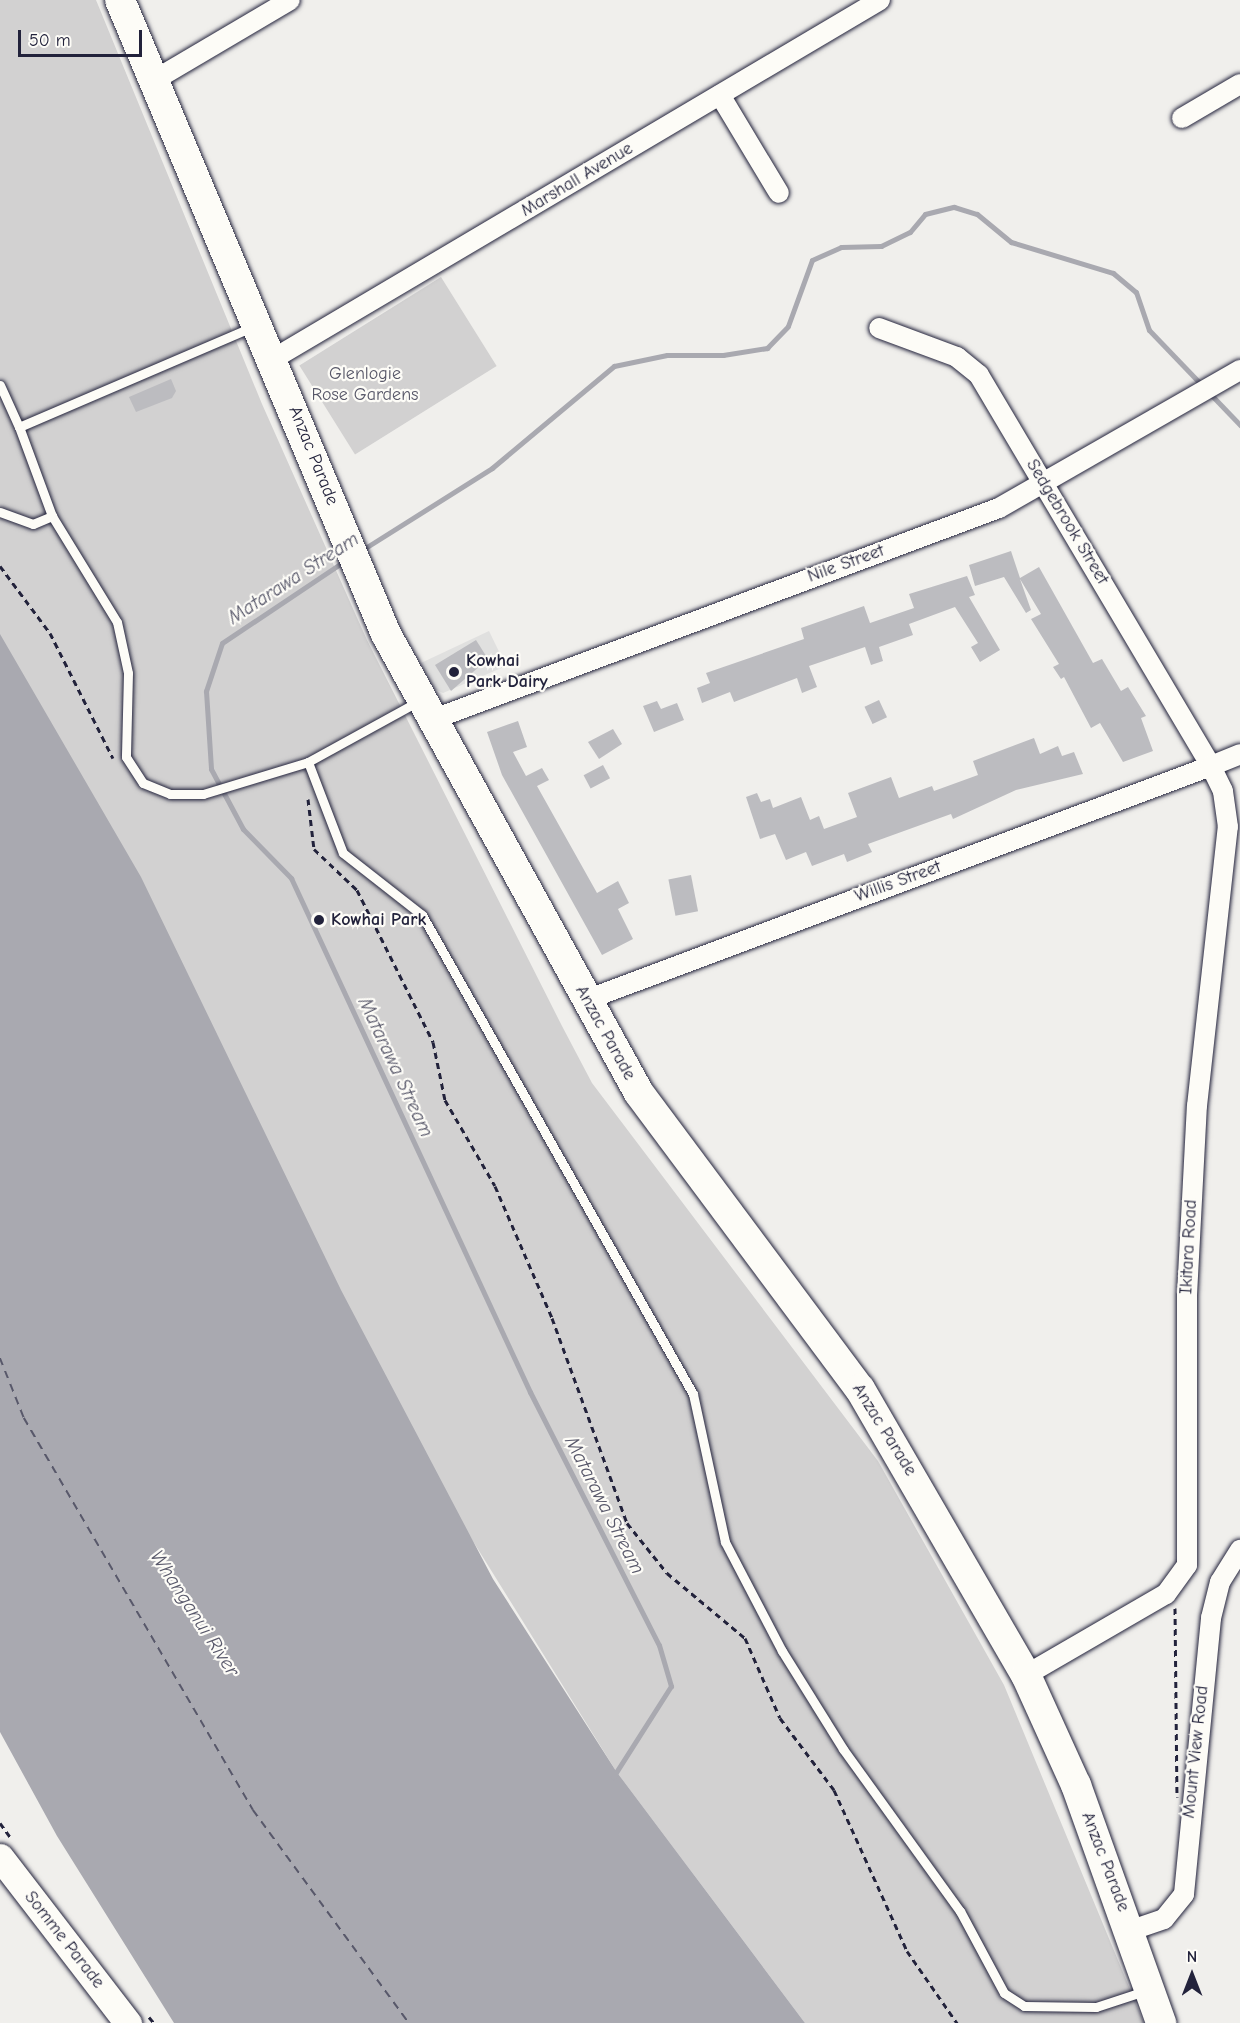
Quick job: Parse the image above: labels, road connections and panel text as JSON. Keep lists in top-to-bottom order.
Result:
{
  "streets": {
    "main road": ["Anzac Parade", "Somme Parade"],
    "street": [
      "Marshall Avenue",
      "Sedgebrook Street",
      "Nile Street",
      "Willis Street",
      "Ikitara Road",
      "Mount View Road"
    ]
  },
  "crossings": [
    ["Marshall Avenue", "Anzac Parade"],
    ["Anzac Parade", "Nile Street"],
    ["Anzac Parade", "Willis Street"],
    ["Anzac Parade", "Ikitara Road"],
    ["Anzac Parade", "Mount View Road"],
    ["Sedgebrook Street", "Nile Street"],
    ["Sedgebrook Street", "Willis Street"],
    ["Sedgebrook Street", "Ikitara Road"],
    ["Willis Street", "Ikitara Road"]
  ],
  "water": ["Matarawa Stream", "Whanganui River"],
  "parks": ["Glenlogie Rose Gardens"],
  "places": ["Kowhai Park Dairy", "Kowhai Park"],
  "scale_bar": "50 m",
  "north": "top"
}
